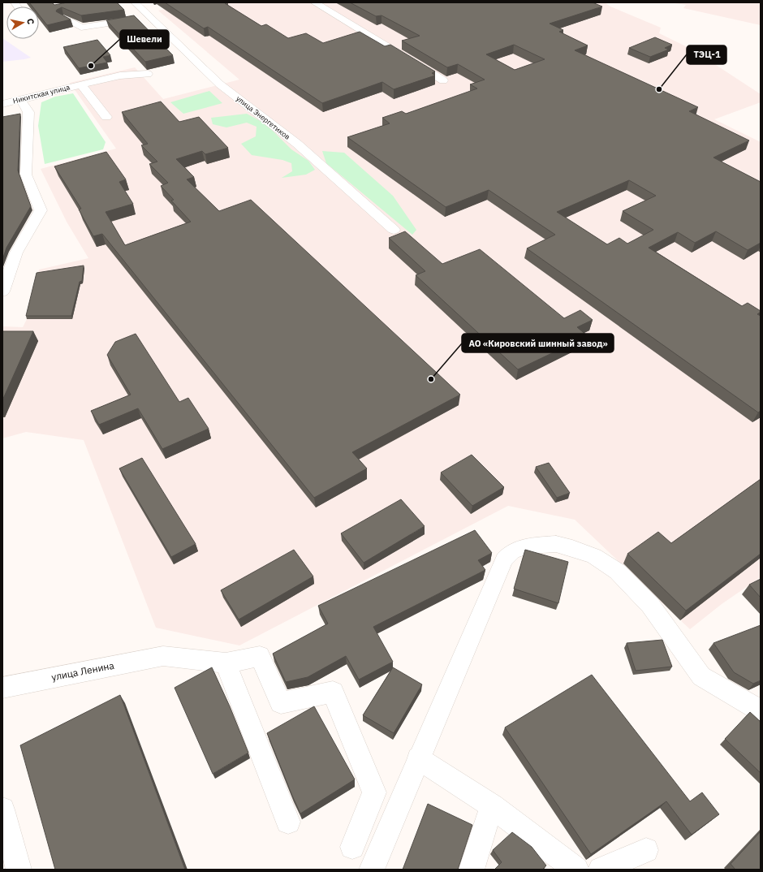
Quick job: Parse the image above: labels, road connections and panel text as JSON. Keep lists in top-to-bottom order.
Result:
{
  "streets": {
    "street": ["Никитская улица", "улица Энергетиков", "улица Ленина"]
  },
  "places": ["Шевели", "ТЭЦ-1", "АО «Кировский шинный завод»"],
  "north": "right"
}
